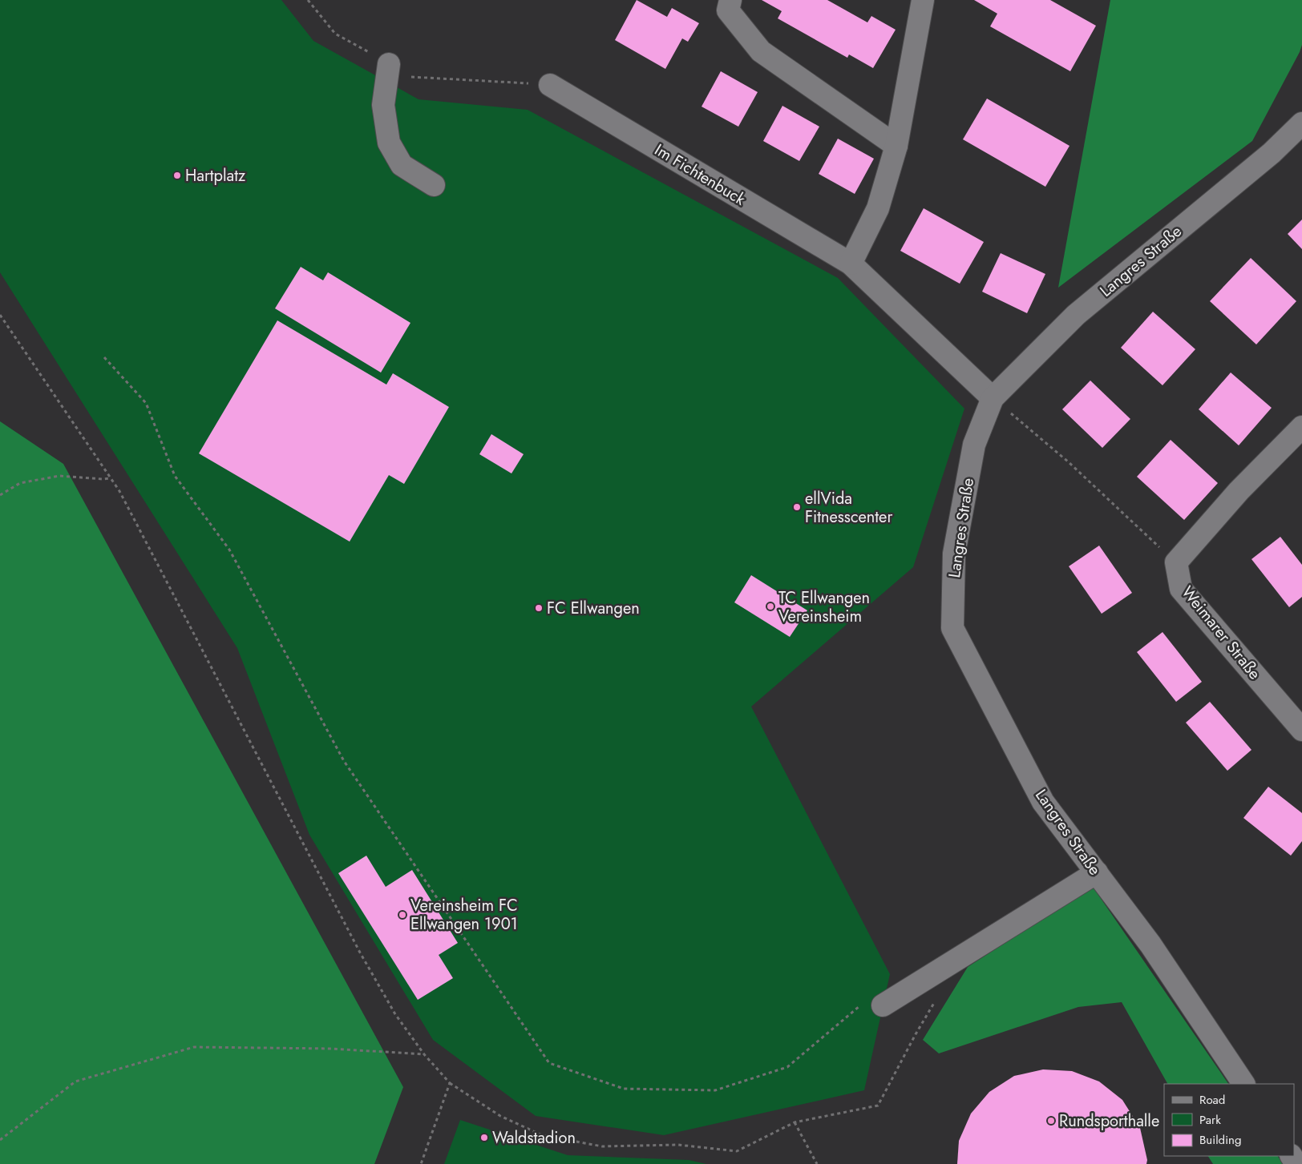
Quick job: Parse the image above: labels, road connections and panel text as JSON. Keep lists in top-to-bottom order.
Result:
{
  "streets": {
    "street": ["Im Fichtenbuck", "Langres Straße", "Weimarer Straße"]
  },
  "crossings": [
    ["Im Fichtenbuck", "Langres Straße"]
  ],
  "places": [
    "Hartplatz",
    "ellVida Fitnesscenter",
    "TC Ellwangen Vereinsheim",
    "FC Ellwangen",
    "Vereinsheim FC Ellwangen 1901",
    "Rundsporthalle",
    "Waldstadion"
  ],
  "legend": ["Road", "Park", "Building"]
}
